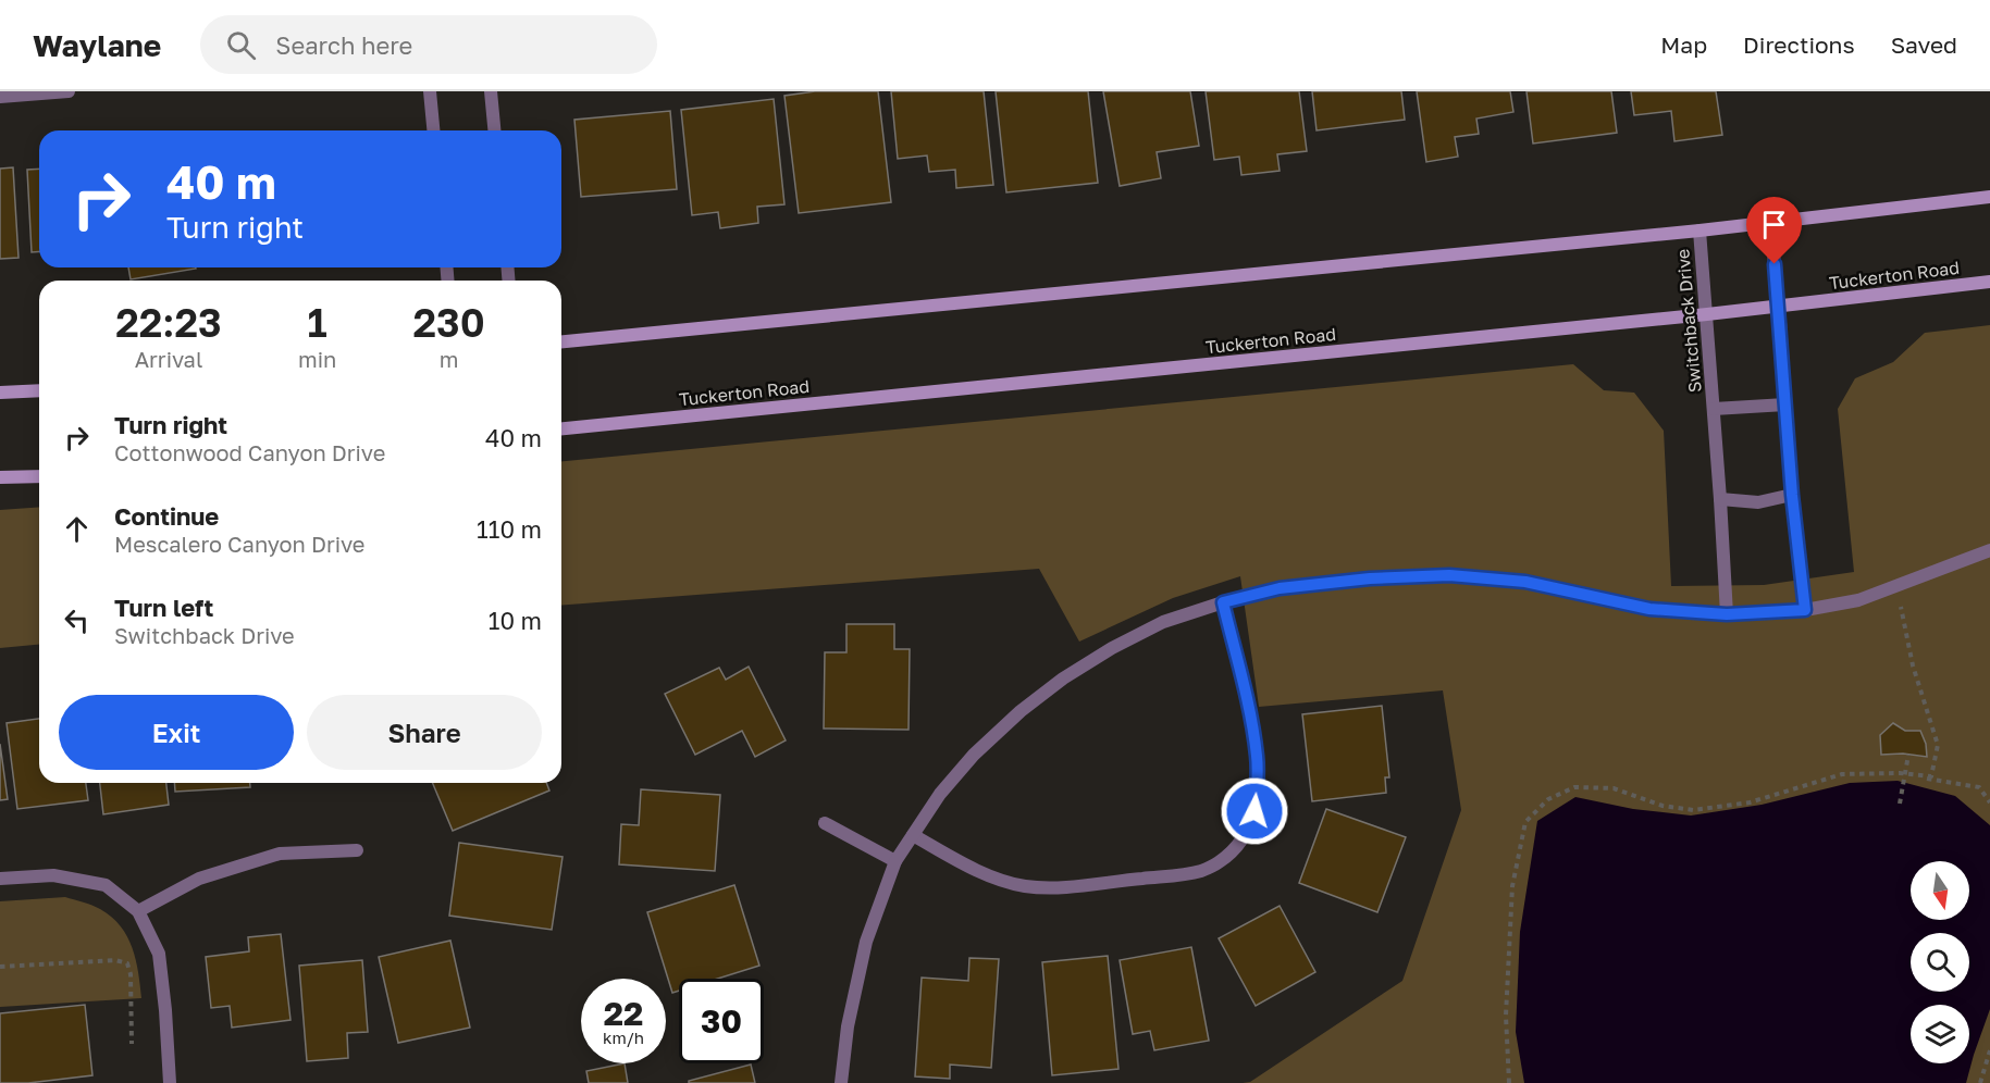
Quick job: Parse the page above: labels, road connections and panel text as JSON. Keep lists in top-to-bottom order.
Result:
{
  "streets": {
    "main road": ["Tuckerton Road"],
    "street": ["Switchback Drive"]
  },
  "crossings": [
    ["Tuckerton Road", "Switchback Drive"]
  ],
  "north": "bottom",
  "page": {
    "header": "Waylane",
    "search": "Search here",
    "nav": ["Map", "Directions", "Saved"],
    "turn": ["40 m", "Turn right"],
    "eta": [
      "22:23",
      "Arrival",
      "1",
      "min",
      "230",
      "m"
    ],
    "list": [
      {
        "name": "Turn right",
        "note": "Cottonwood Canyon Drive",
        "value": "40 m"
      },
      {
        "name": "Continue",
        "note": "Mescalero Canyon Drive",
        "value": "110 m"
      },
      {
        "name": "Turn left",
        "note": "Switchback Drive",
        "value": "10 m"
      }
    ],
    "buttons": ["Exit", "Share"],
    "speed": "22 km/h",
    "limit": "30"
  }
}
